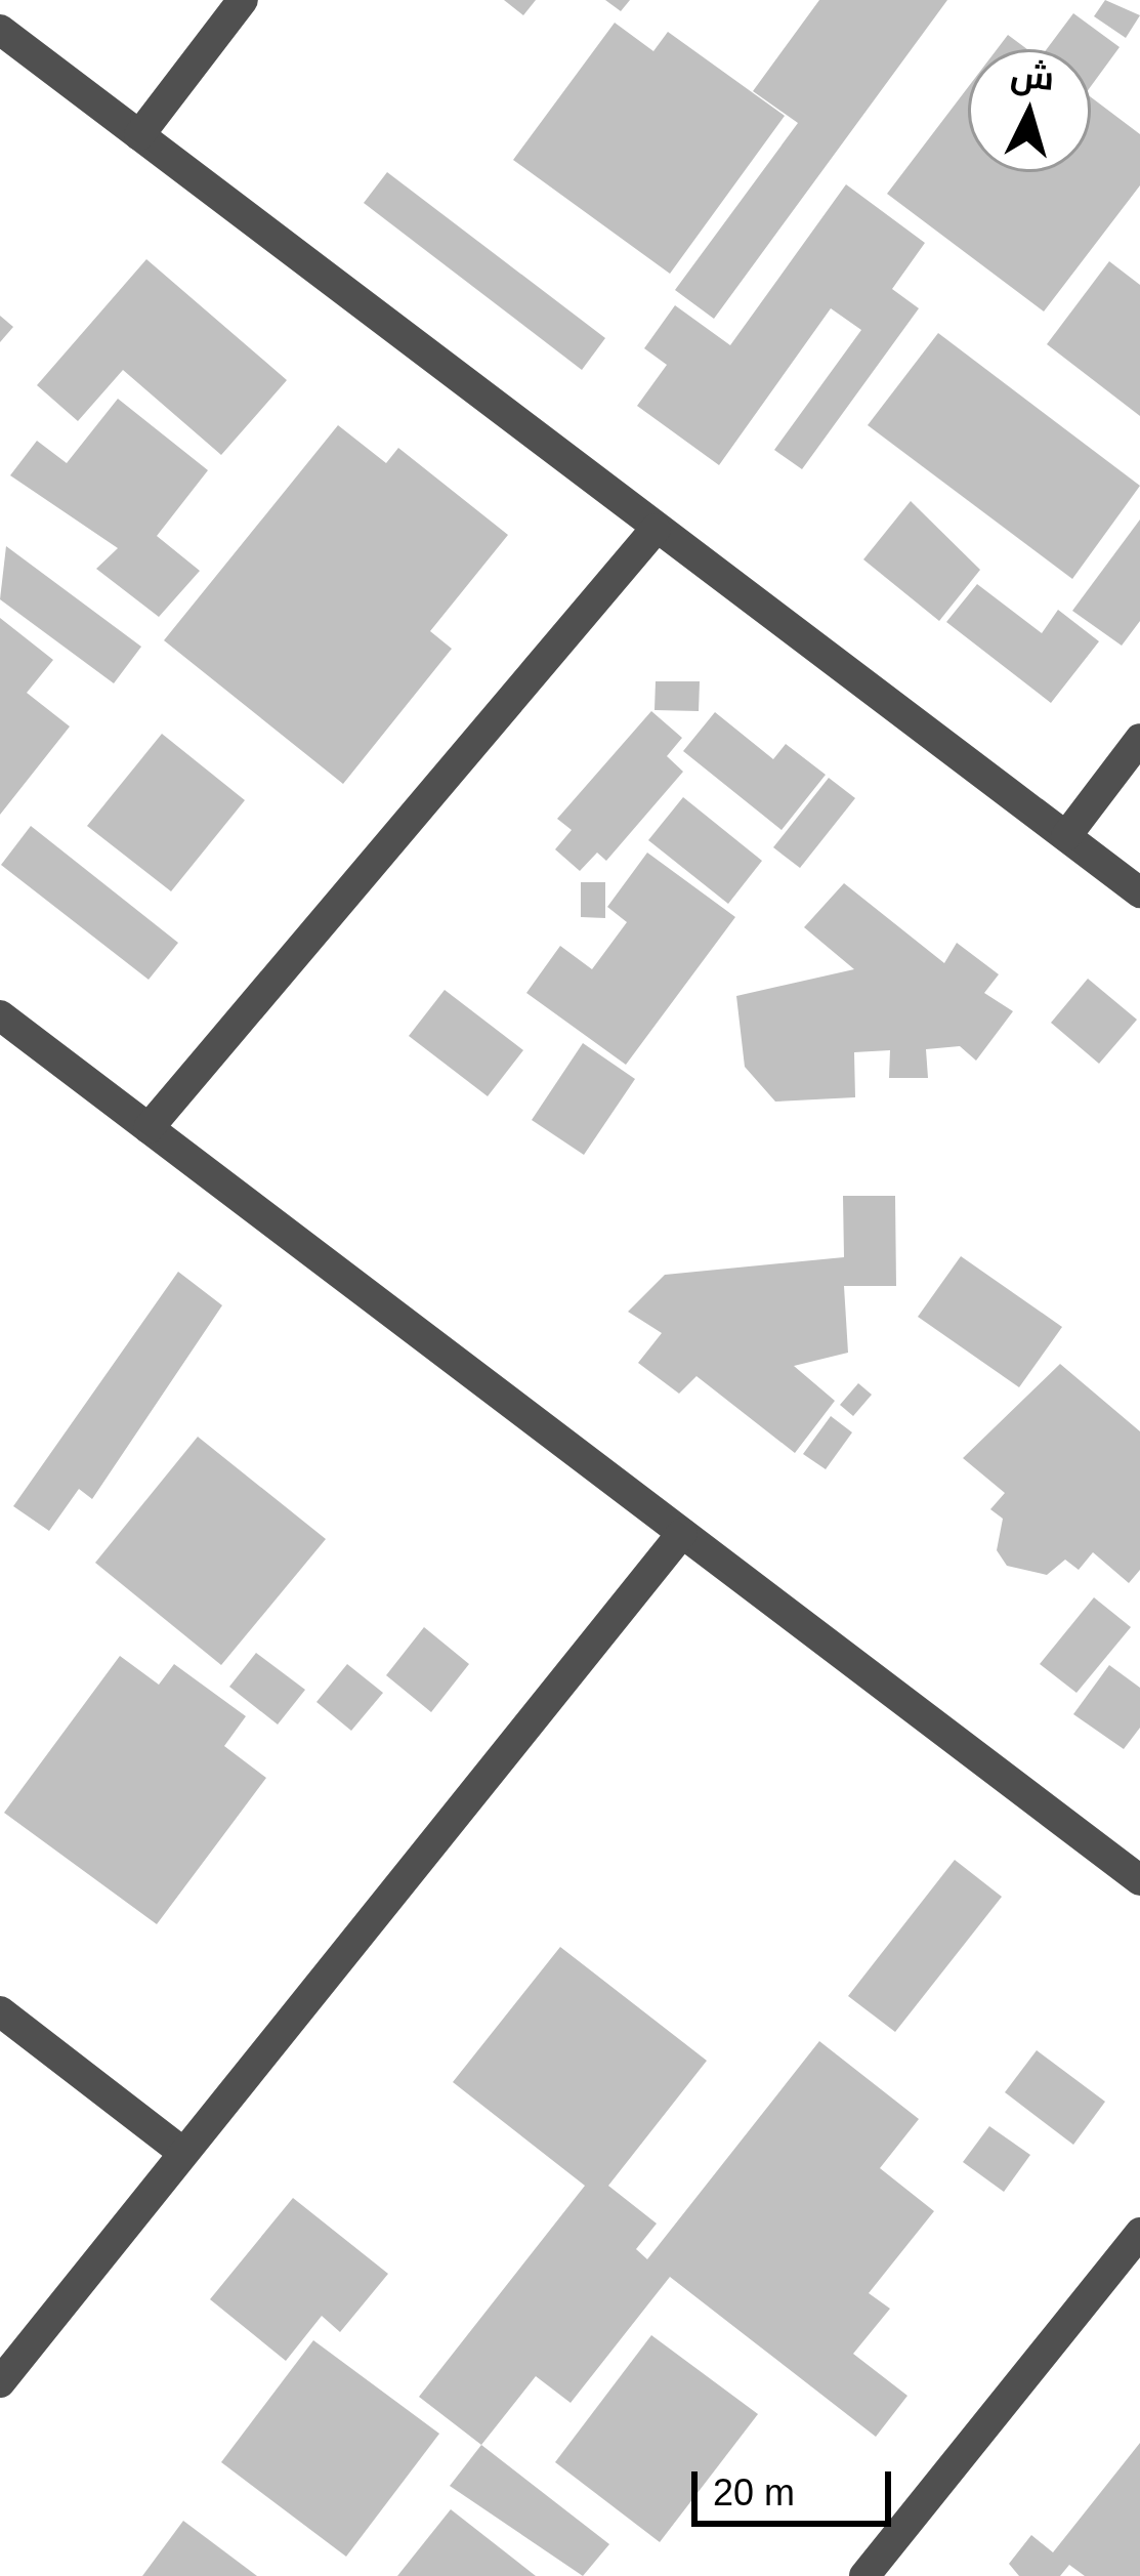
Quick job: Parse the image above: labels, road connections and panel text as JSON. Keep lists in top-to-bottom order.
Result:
{
  "scale_bar": "20 m",
  "north": "top"
}
